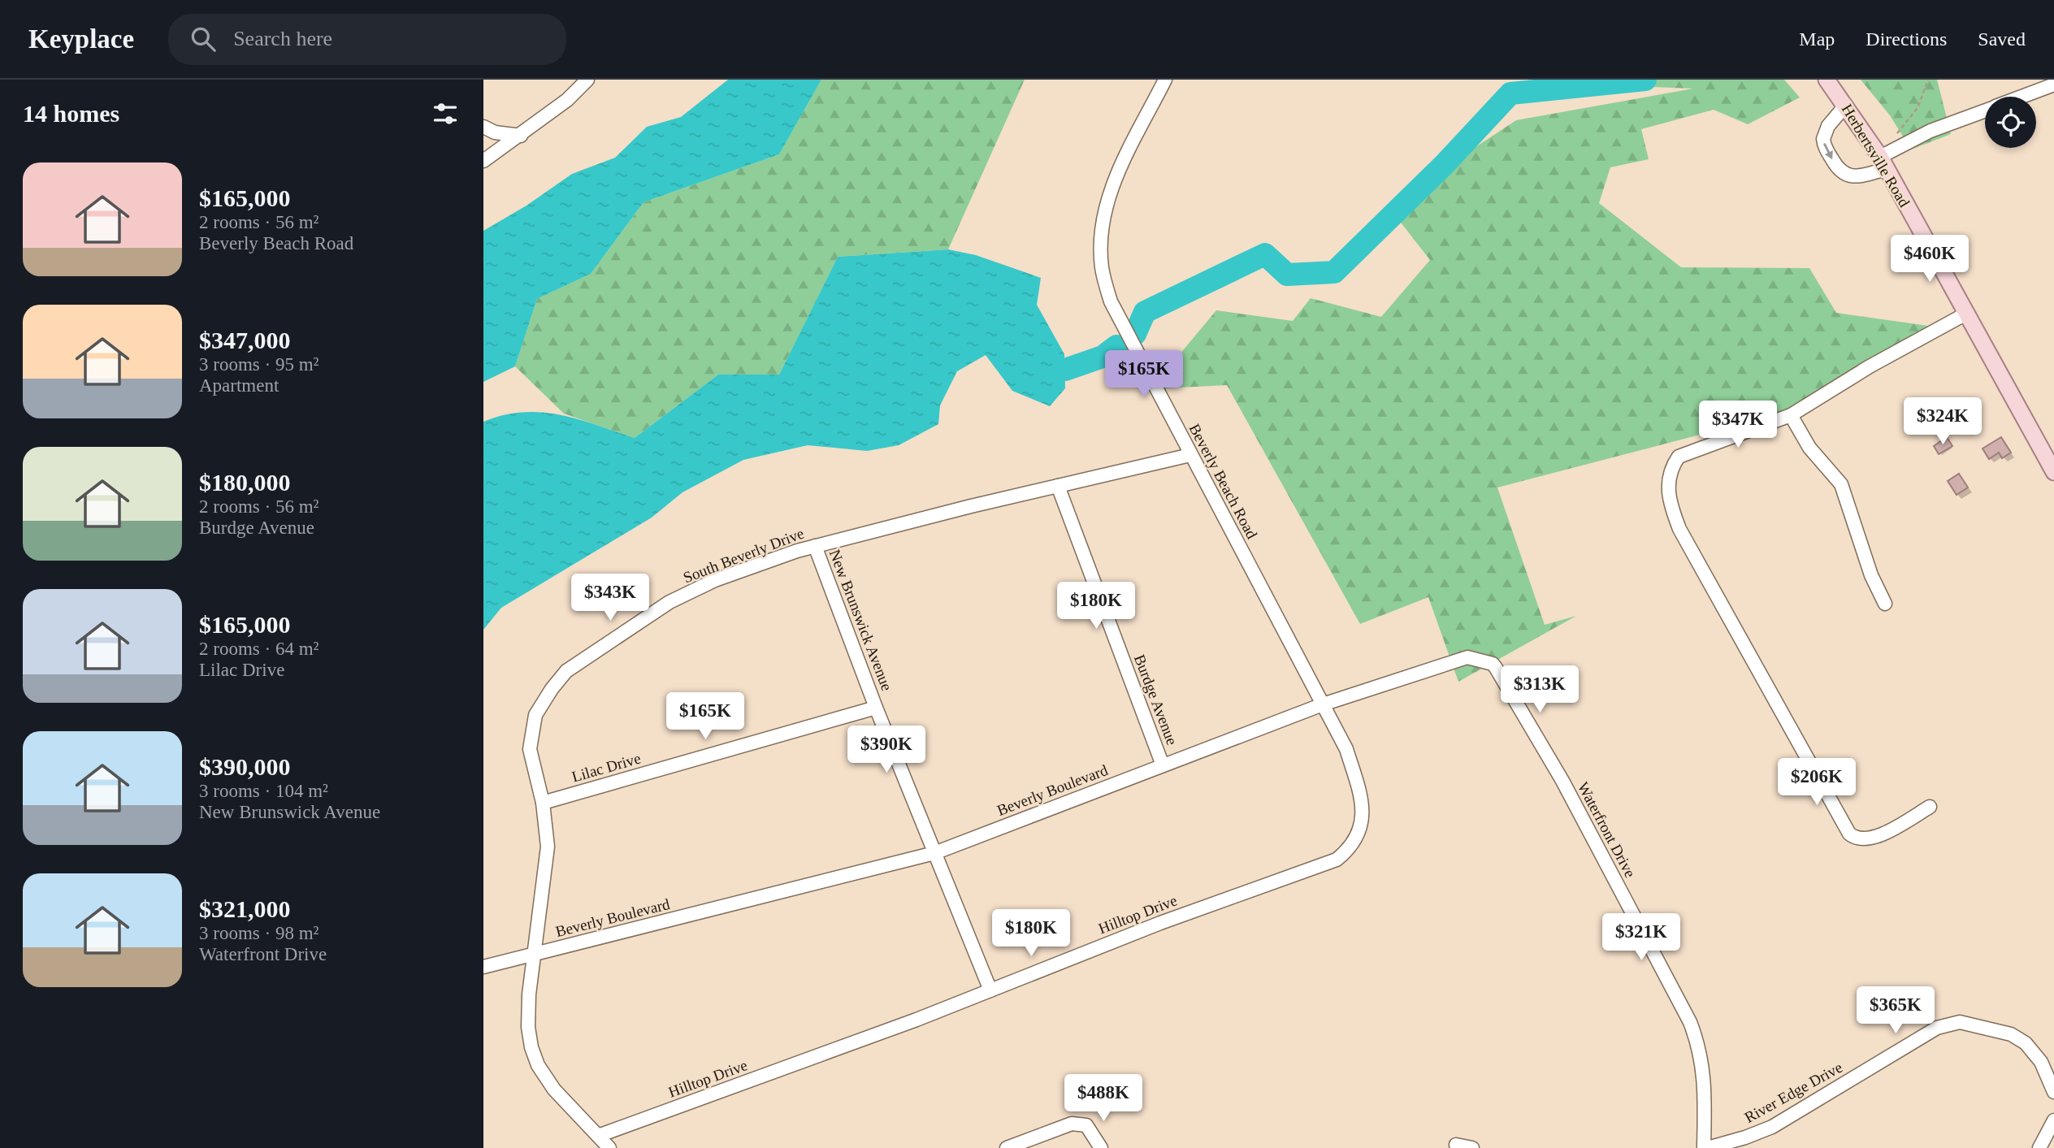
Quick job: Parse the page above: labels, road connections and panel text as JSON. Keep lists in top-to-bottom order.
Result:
{
  "streets": {
    "main road": ["Herbertsville Road"],
    "street": [
      "Beverly Beach Road",
      "South Beverly Drive",
      "New Brunswick Avenue",
      "Burdge Avenue",
      "Lilac Drive",
      "Beverly Boulevard",
      "Waterfront Drive",
      "Hilltop Drive",
      "River Edge Drive"
    ]
  },
  "crossings": [
    ["Beverly Beach Road", "South Beverly Drive"],
    ["Beverly Beach Road", "Beverly Boulevard"],
    ["Beverly Beach Road", "Hilltop Drive"],
    ["South Beverly Drive", "New Brunswick Avenue"],
    ["South Beverly Drive", "Burdge Avenue"],
    ["South Beverly Drive", "Lilac Drive"],
    ["South Beverly Drive", "Beverly Boulevard"],
    ["South Beverly Drive", "Hilltop Drive"],
    ["New Brunswick Avenue", "Lilac Drive"],
    ["New Brunswick Avenue", "Beverly Boulevard"],
    ["New Brunswick Avenue", "Hilltop Drive"],
    ["Burdge Avenue", "Beverly Boulevard"],
    ["Beverly Boulevard", "Waterfront Drive"],
    ["Beverly Boulevard", "Hilltop Drive"],
    ["Waterfront Drive", "River Edge Drive"]
  ],
  "page": {
    "header": "Keyplace",
    "search": "Search here",
    "nav": ["Map", "Directions", "Saved"],
    "heading": "14 homes",
    "list": [
      {
        "name": "$165,000",
        "note": "2 rooms · 56 m² · Beverly Beach Road"
      },
      {
        "name": "$347,000",
        "note": "3 rooms · 95 m² · Apartment"
      },
      {
        "name": "$180,000",
        "note": "2 rooms · 56 m² · Burdge Avenue"
      },
      {
        "name": "$165,000",
        "note": "2 rooms · 64 m² · Lilac Drive"
      },
      {
        "name": "$390,000",
        "note": "3 rooms · 104 m² · New Brunswick Avenue"
      },
      {
        "name": "$321,000",
        "note": "3 rooms · 98 m² · Waterfront Drive"
      }
    ],
    "price": [
      "$460K",
      "$165K",
      "$324K",
      "$347K",
      "$343K",
      "$180K",
      "$313K",
      "$165K",
      "$390K",
      "$206K",
      "$180K",
      "$321K",
      "$365K",
      "$488K"
    ]
  }
}
